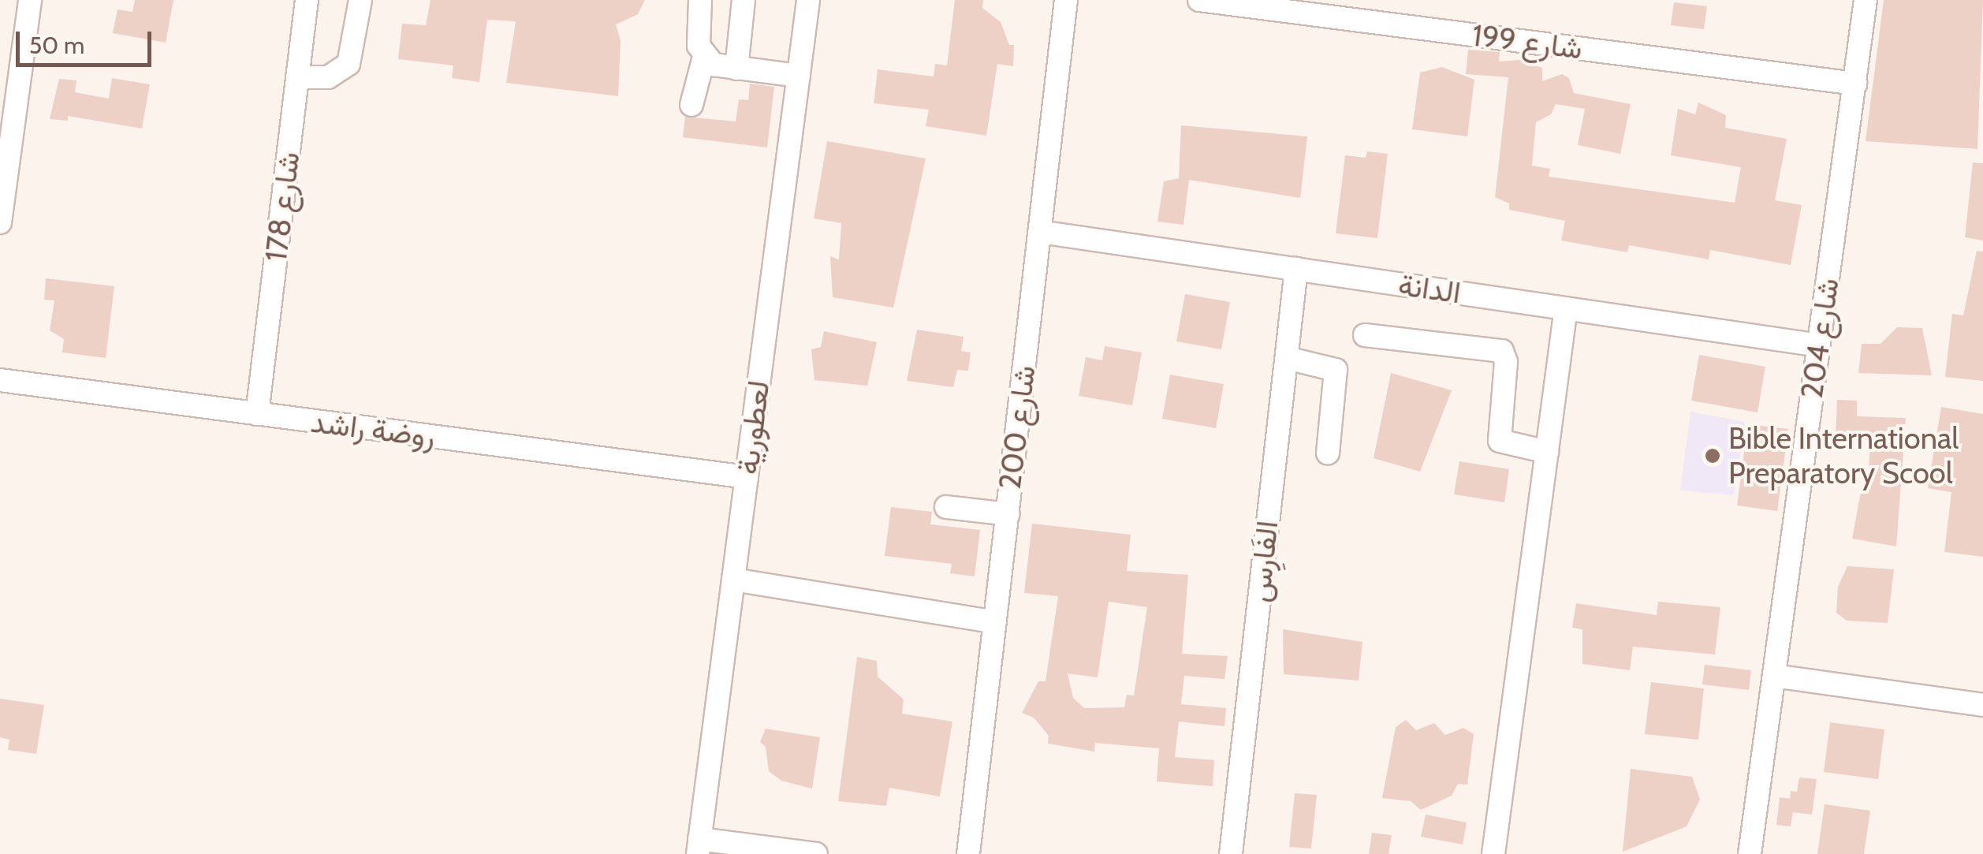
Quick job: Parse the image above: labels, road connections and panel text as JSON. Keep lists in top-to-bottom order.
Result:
{
  "streets": {
    "street": [
      "شارع 199",
      "شارع 178",
      "الدانة",
      "شارع 204",
      "لعطورية",
      "شارع 200",
      "روضة راشد",
      "الفَارِس"
    ]
  },
  "crossings": [
    ["شارع 199", "شارع 204"],
    ["شارع 178", "روضة راشد"],
    ["الدانة", "شارع 204"],
    ["الدانة", "شارع 200"],
    ["الدانة", "الفَارِس"],
    ["لعطورية", "روضة راشد"]
  ],
  "places": ["Bible International Preparatory Scool"],
  "scale_bar": "50 m"
}
